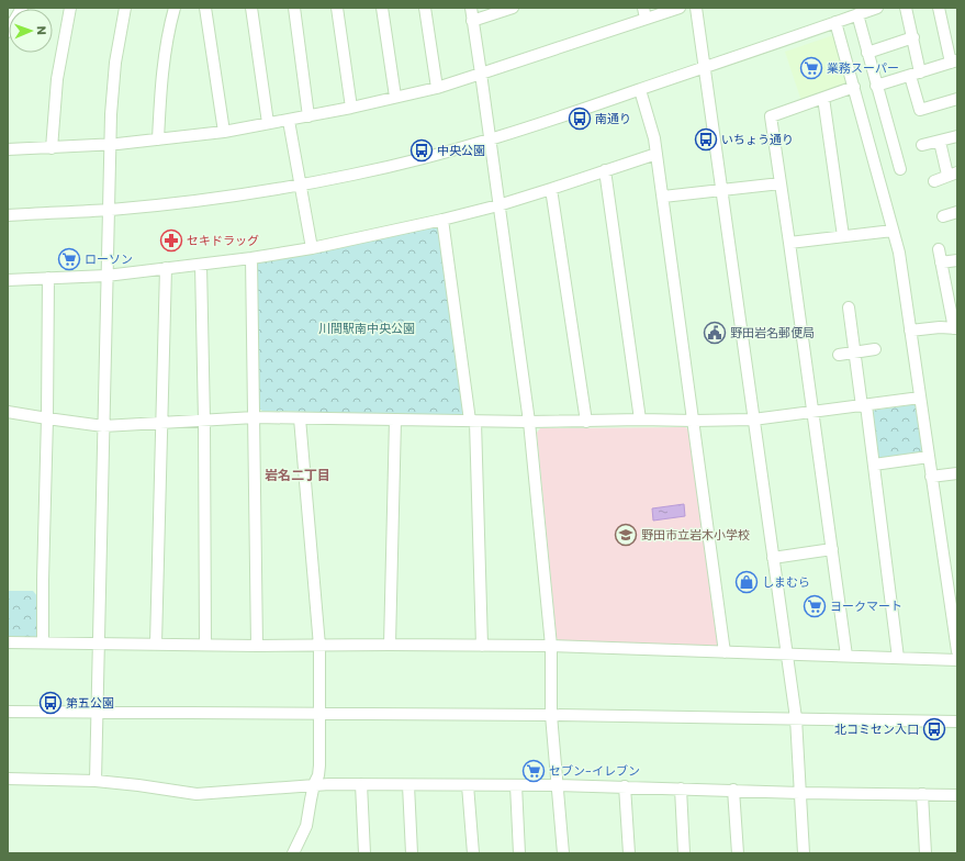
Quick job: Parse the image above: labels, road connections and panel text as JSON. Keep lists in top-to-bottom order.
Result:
{
  "districts": ["岩名二丁目"],
  "parks": ["川間駅南中央公園"],
  "places": {
    "supermarket": [
      "業務スーパー",
      "ローソン",
      "ヨークマート",
      "セブン-イレブン"
    ],
    "bus stop": [
      "南通り",
      "いちょう通り",
      "中央公園",
      "第五公園",
      "北コミセン入口"
    ],
    "pharmacy": ["セキドラッグ"],
    "public building": ["野田岩名郵便局"],
    "school or university": ["野田市立岩木小学校"],
    "shop": ["しまむら"]
  },
  "north": "right"
}
